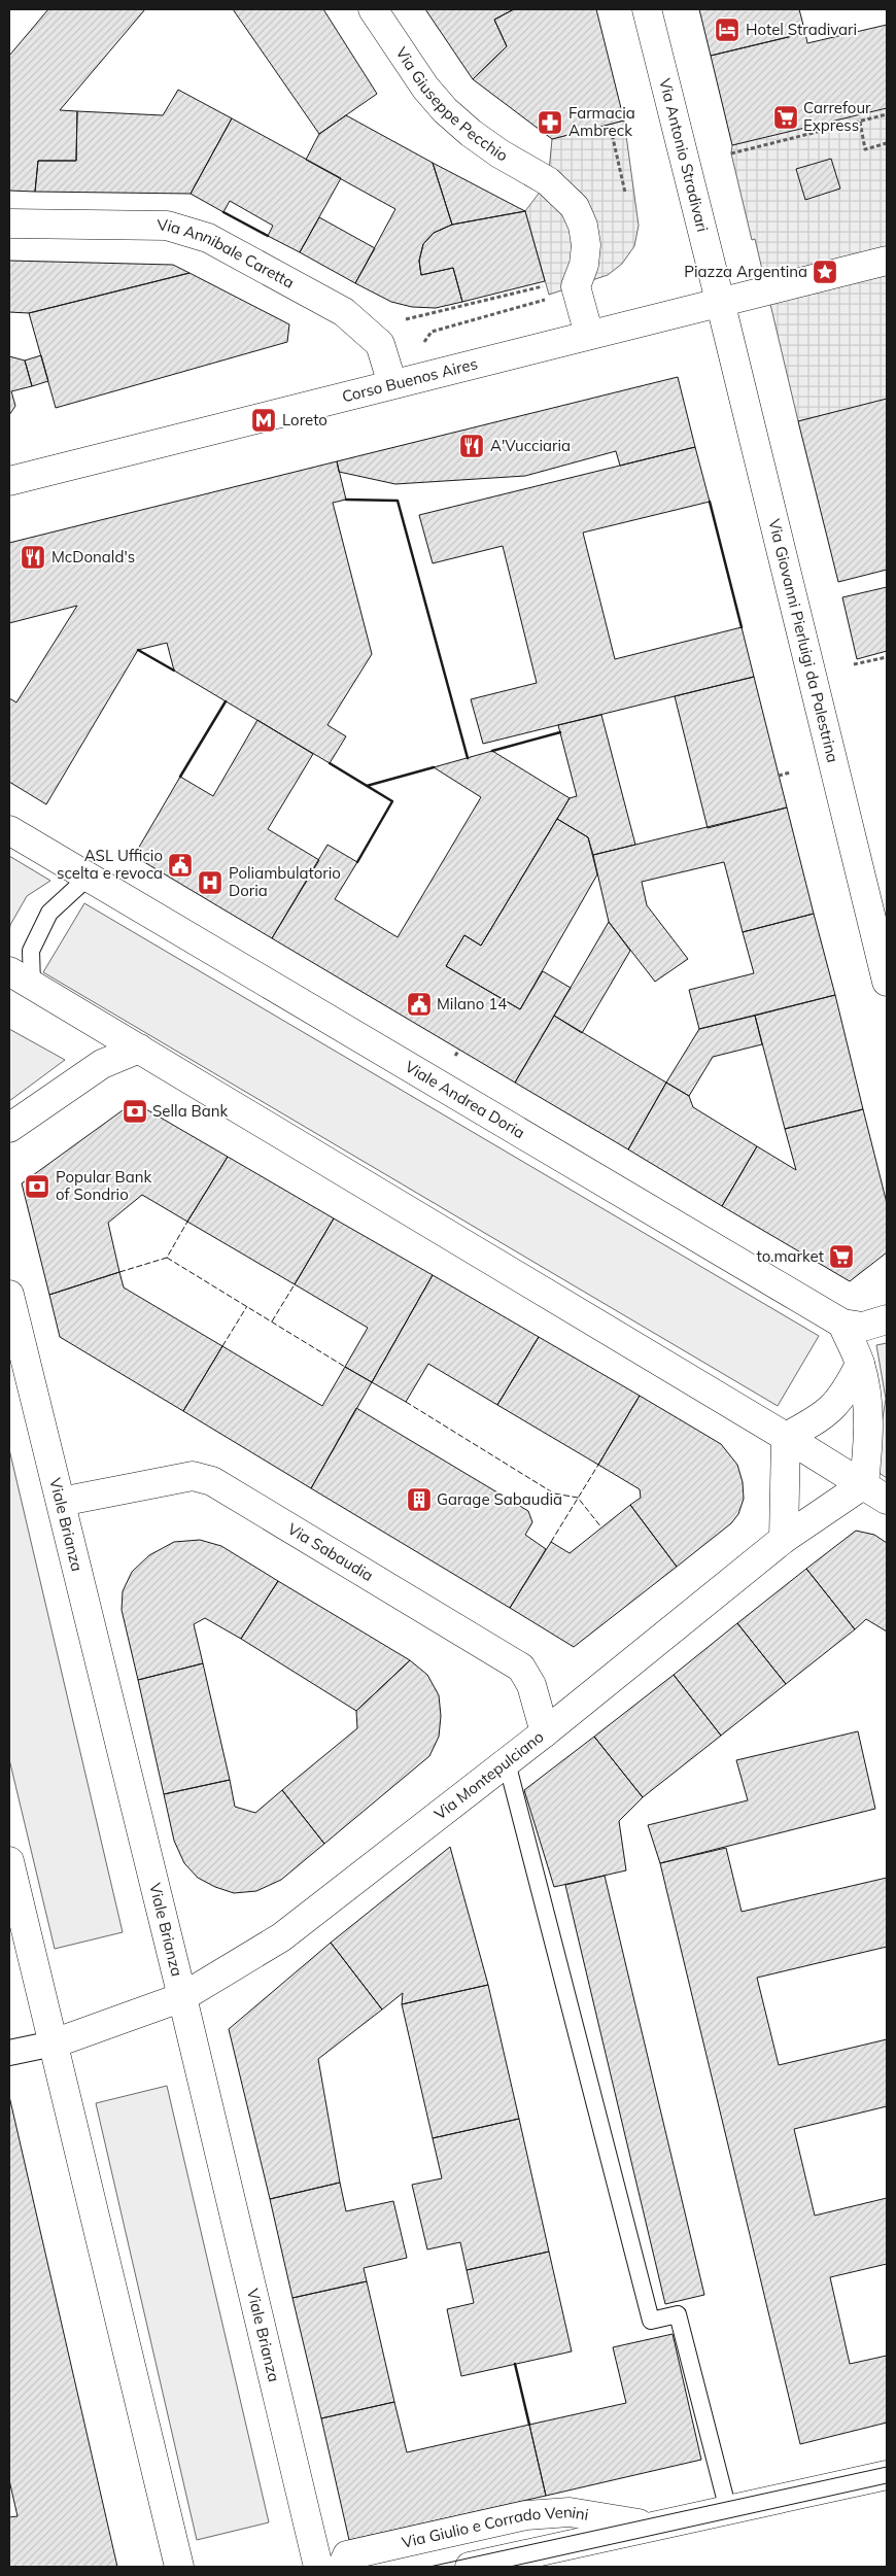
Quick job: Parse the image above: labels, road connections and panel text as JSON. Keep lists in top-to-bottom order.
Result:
{
  "streets": {
    "street": [
      "Via Giuseppe Pecchio",
      "Via Antonio Stradivari",
      "Via Annibale Caretta",
      "Corso Buenos Aires",
      "Via Giovanni Pierluigi da Palestrina",
      "Viale Andrea Doria",
      "Viale Brianza",
      "Via Sabaudia",
      "Via Montepulciano",
      "Via Giulio e Corrado Venini"
    ]
  },
  "crossings": [
    ["Via Giuseppe Pecchio", "Corso Buenos Aires"],
    ["Via Antonio Stradivari", "Corso Buenos Aires"],
    ["Via Antonio Stradivari", "Via Giovanni Pierluigi da Palestrina"],
    ["Via Annibale Caretta", "Corso Buenos Aires"],
    ["Corso Buenos Aires", "Via Giovanni Pierluigi da Palestrina"],
    ["Viale Brianza", "Via Sabaudia"],
    ["Viale Brianza", "Via Montepulciano"],
    ["Via Sabaudia", "Via Montepulciano"]
  ],
  "places": {
    "hotel": ["Hotel Stradivari"],
    "supermarket": ["Carrefour Express", "to.market"],
    "pharmacy": ["Farmacia Ambreck"],
    "place": ["Piazza Argentina"],
    "metro station": ["Loreto"],
    "restaurant": ["A'Vucciaria", "McDonald's"],
    "public building": ["ASL Ufficio scelta e revoca", "Milano 14"],
    "hospital": ["Poliambulatorio Doria"],
    "bank": ["Sella Bank", "Popular Bank of Sondrio"],
    "building": ["Garage Sabaudia"]
  }
}
